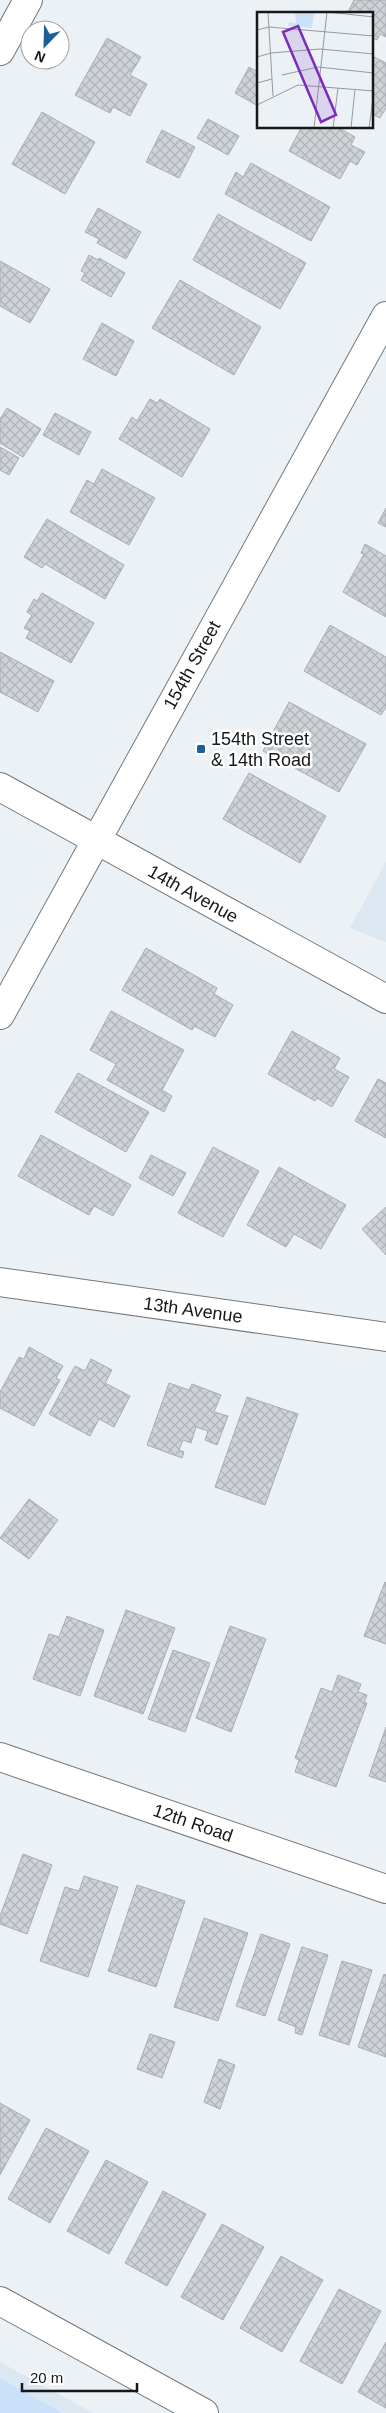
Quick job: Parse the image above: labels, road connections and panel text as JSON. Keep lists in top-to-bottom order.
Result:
{
  "streets": {
    "street": [
      "154th Street",
      "14th Avenue",
      "13th Avenue",
      "12th Road"
    ]
  },
  "crossings": [
    ["154th Street", "14th Avenue"]
  ],
  "places": {
    "transit": ["154th Street & 14th Road"]
  },
  "scale_bar": "20 m",
  "north": "bottom left"
}
